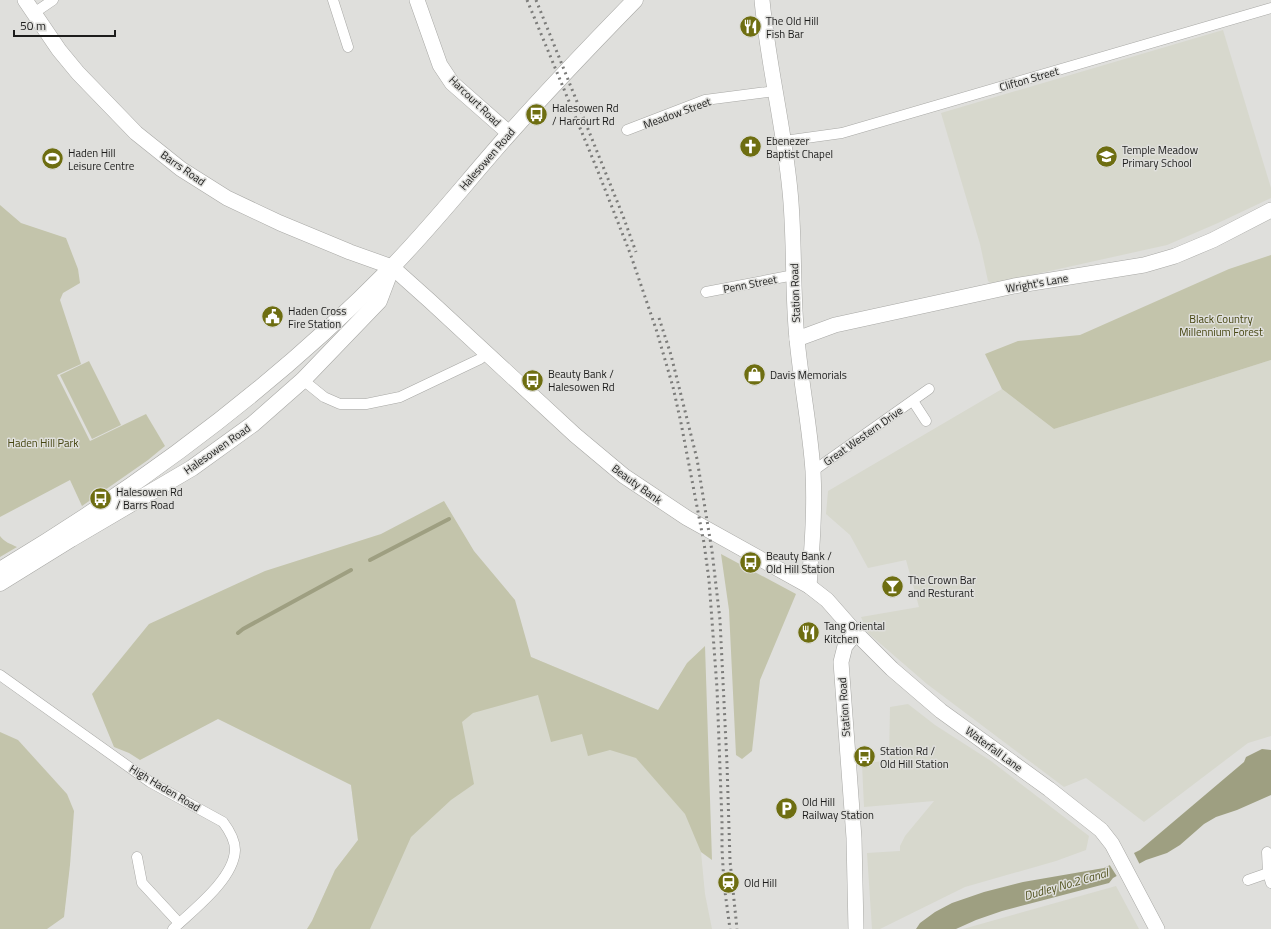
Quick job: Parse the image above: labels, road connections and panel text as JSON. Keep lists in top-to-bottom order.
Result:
{
  "streets": {
    "main road": ["Halesowen Road"],
    "street": [
      "Clifton Street",
      "Harcourt Road",
      "Meadow Street",
      "Barrs Road",
      "Wright's Lane",
      "Penn Street",
      "Station Road",
      "Great Western Drive",
      "Beauty Bank",
      "Waterfall Lane",
      "High Haden Road"
    ]
  },
  "crossings": [
    ["Clifton Street", "Station Road"],
    ["Harcourt Road", "Halesowen Road"],
    ["Meadow Street", "Station Road"],
    ["Halesowen Road", "Barrs Road"],
    ["Halesowen Road", "Beauty Bank"],
    ["Barrs Road", "Beauty Bank"],
    ["Wright's Lane", "Station Road"],
    ["Penn Street", "Station Road"],
    ["Station Road", "Great Western Drive"],
    ["Station Road", "Beauty Bank"],
    ["Station Road", "Waterfall Lane"],
    ["Beauty Bank", "Waterfall Lane"]
  ],
  "water": ["Dudley No.2 Canal"],
  "parks": ["Black Country Millennium Forest", "Haden Hill Park"],
  "places": {
    "restaurant": ["The Old Hill Fish Bar", "Tang Oriental Kitchen"],
    "bus stop": [
      "Halesowen Rd / Harcourt Rd",
      "Beauty Bank / Halesowen Rd",
      "Halesowen Rd / Barrs Road",
      "Beauty Bank / Old Hill Station",
      "Station Rd / Old Hill Station"
    ],
    "church": ["Ebenezer Baptist Chapel"],
    "school or university": ["Temple Meadow Primary School"],
    "sports": ["Haden Hill Leisure Centre"],
    "public building": ["Haden Cross Fire Station"],
    "shop": ["Davis Memorials"],
    "bar": ["The Crown Bar and Resturant"],
    "parking": ["Old Hill Railway Station"],
    "station": ["Old Hill"]
  },
  "scale_bar": "50 m"
}
